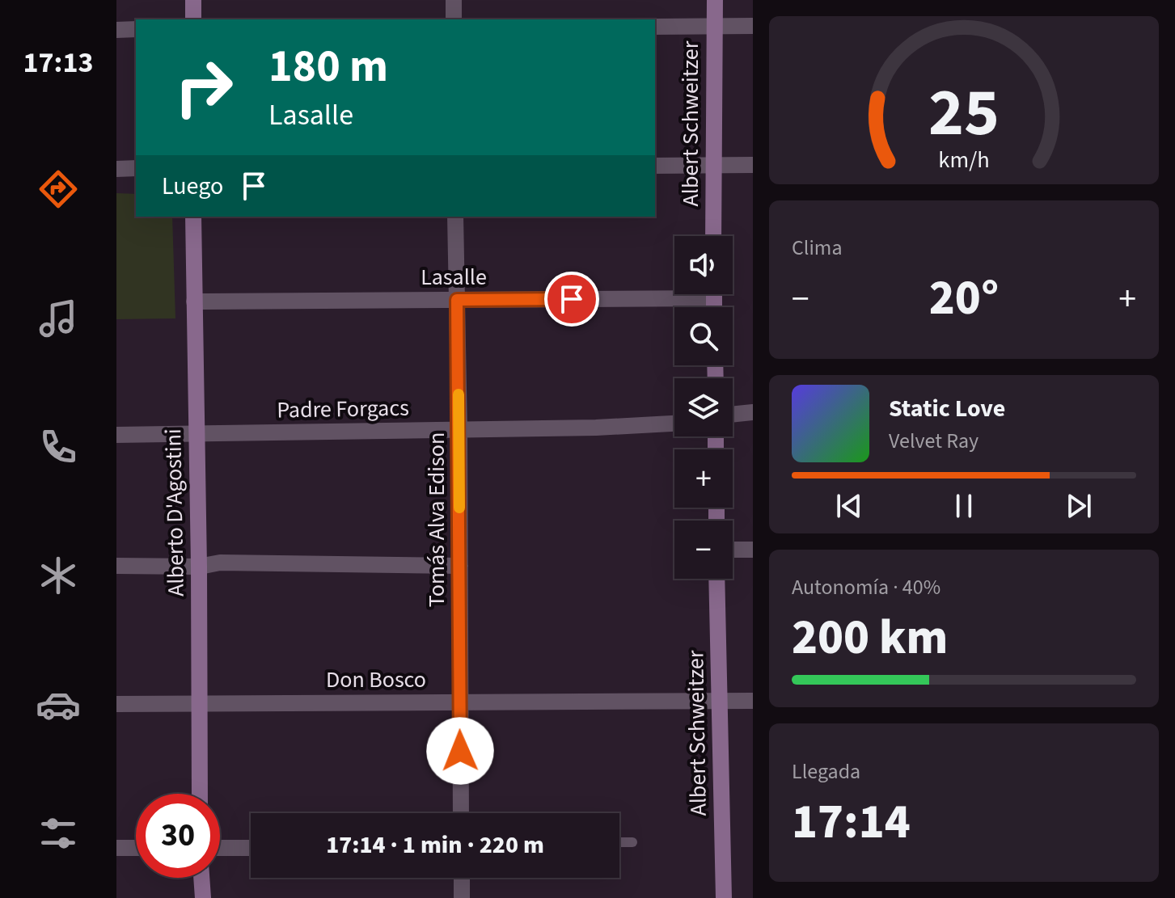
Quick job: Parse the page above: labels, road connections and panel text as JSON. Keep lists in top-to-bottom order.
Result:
{
  "streets": {
    "main road": ["Albert Schweitzer", "Alberto D'Agostini"],
    "street": [
      "Lasalle",
      "Padre Forgacs",
      "Tomás Alva Edison",
      "Don Bosco"
    ]
  },
  "crossings": [
    ["Albert Schweitzer", "Don Bosco"],
    ["Lasalle", "Alberto D'Agostini"],
    ["Lasalle", "Tomás Alva Edison"],
    ["Padre Forgacs", "Alberto D'Agostini"],
    ["Padre Forgacs", "Tomás Alva Edison"],
    ["Alberto D'Agostini", "Don Bosco"],
    ["Tomás Alva Edison", "Don Bosco"]
  ],
  "page": {
    "tabs": "17:13",
    "turn": ["180 m", "Lasalle"],
    "then": "Luego",
    "tile": [
      "Clima",
      ["Autonomía · 40%", "200 km"],
      ["Llegada", "17:14"]
    ],
    "map_buttons": ["+", "−"],
    "heat": ["−", "20°", "+"],
    "song": ["Static Love", "Velvet Ray"],
    "limit": "30",
    "trip": "17:14 · 1 min · 220 m",
    "gauge": ["25", "km/h"]
  }
}
